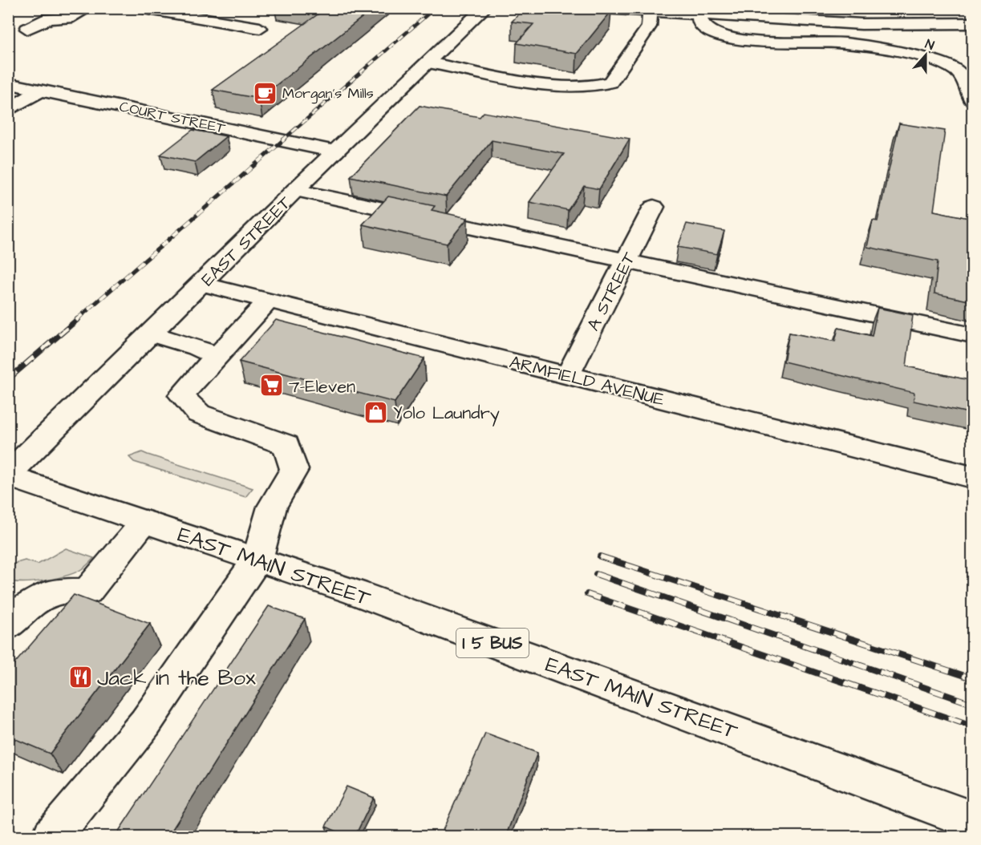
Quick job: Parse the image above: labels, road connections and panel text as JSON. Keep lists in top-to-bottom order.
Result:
{
  "streets": {
    "street": [
      "COURT STREET",
      "EAST STREET",
      "A STREET",
      "ARMFIELD AVENUE",
      "EAST MAIN STREET",
      "I 5 BUS"
    ]
  },
  "crossings": [
    ["COURT STREET", "EAST STREET"],
    ["EAST STREET", "ARMFIELD AVENUE"],
    ["EAST STREET", "EAST MAIN STREET"],
    ["A STREET", "ARMFIELD AVENUE"]
  ],
  "places": {
    "cafe": ["Morgan's Mills"],
    "supermarket": ["7-Eleven"],
    "shop": ["Yolo Laundry"],
    "restaurant": ["Jack in the Box"]
  },
  "north": "top"
}
